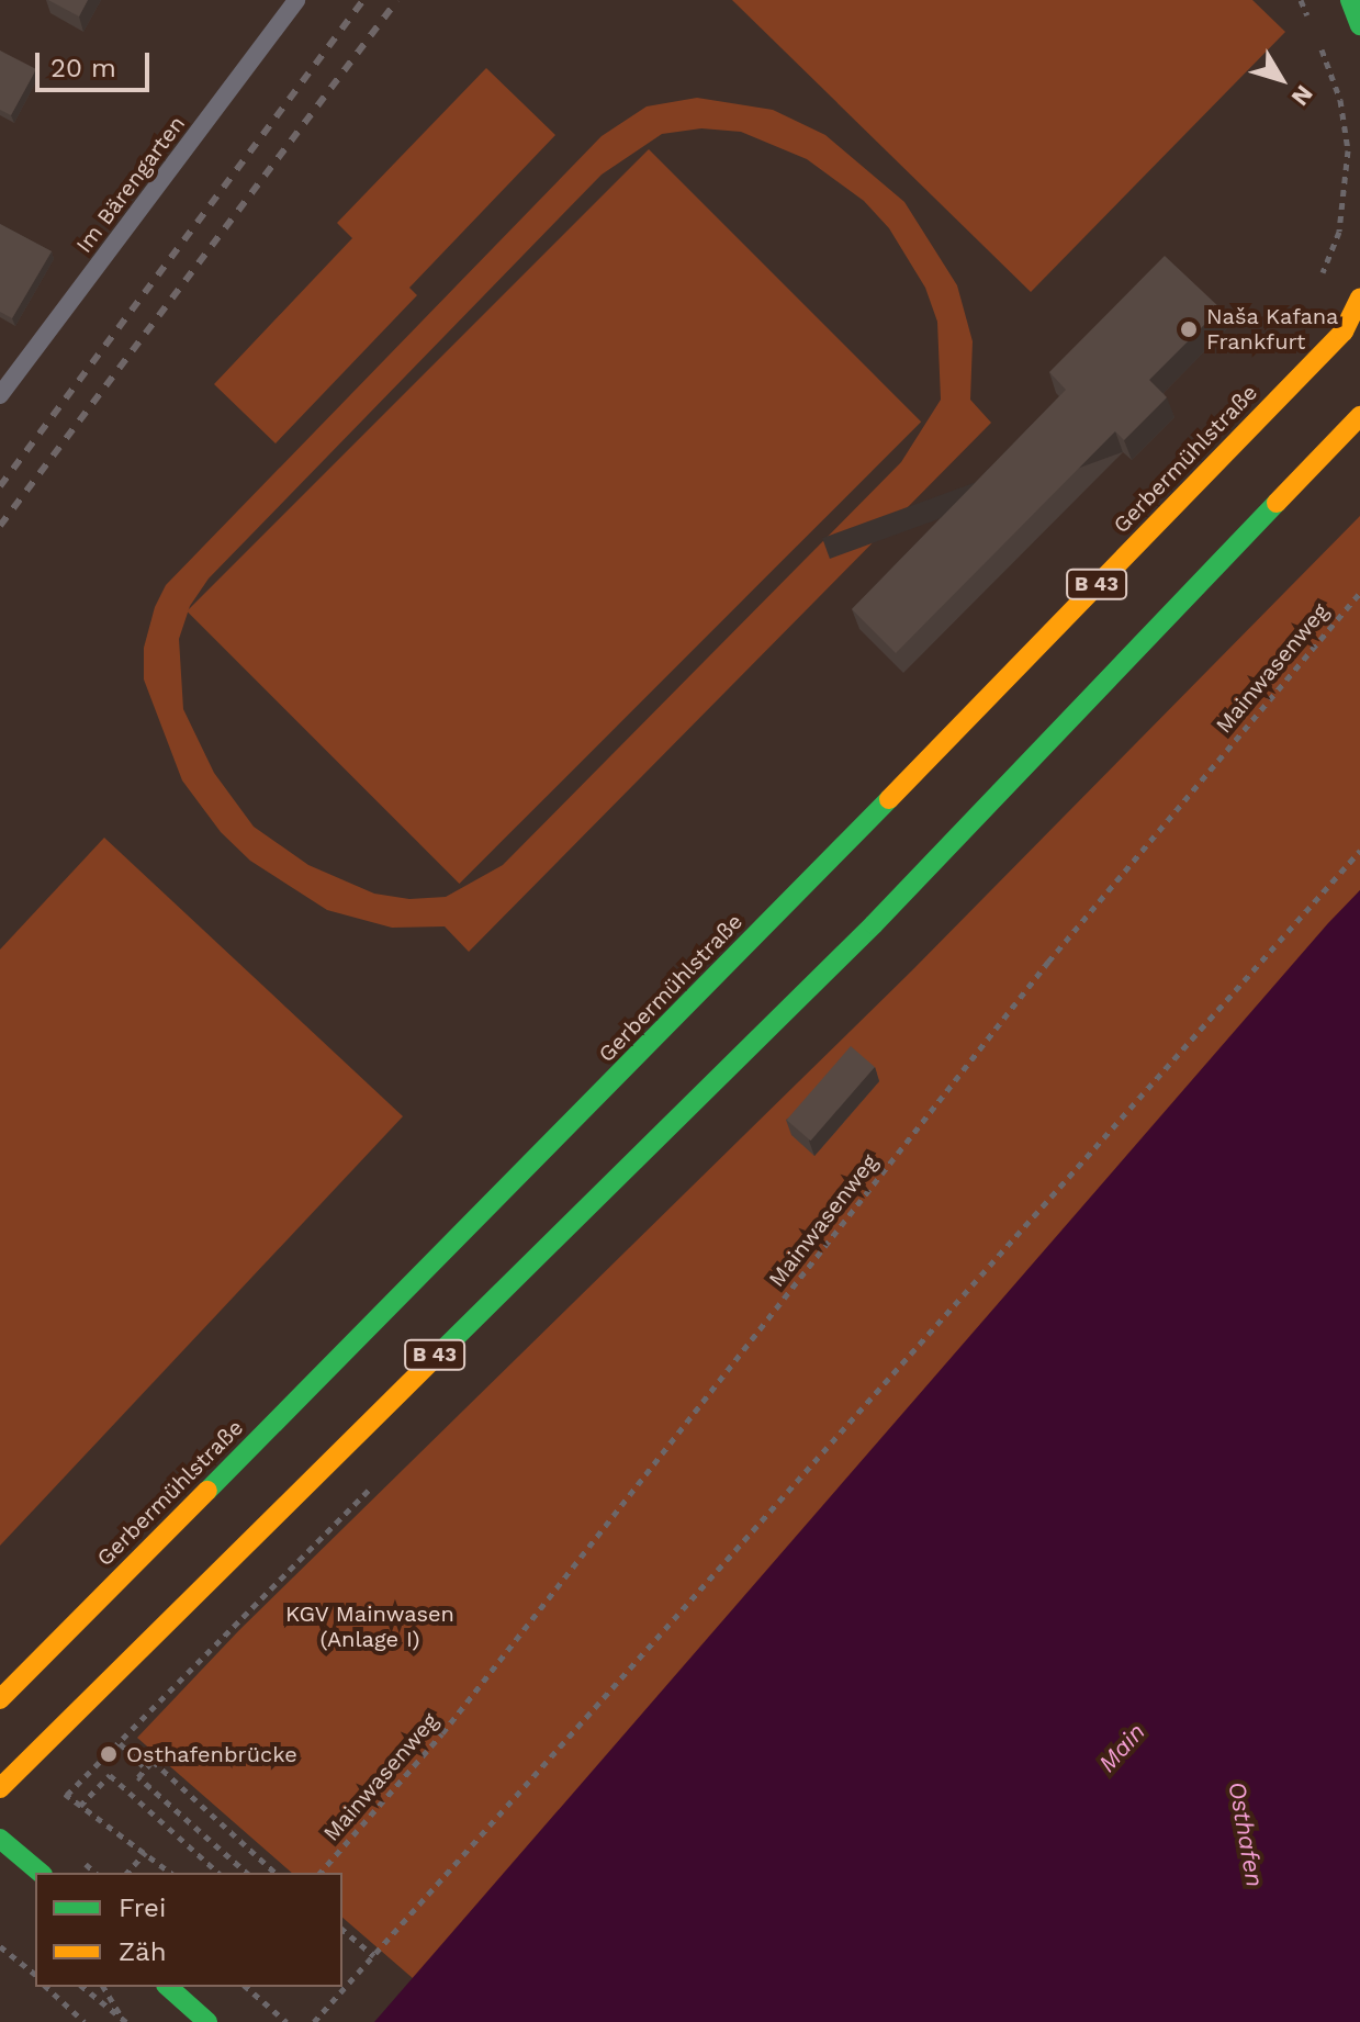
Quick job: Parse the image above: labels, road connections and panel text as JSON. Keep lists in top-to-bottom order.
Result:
{
  "streets": {
    "main road": ["Gerbermühlstraße", "B 43"],
    "lane": ["Im Bärengarten"],
    "path": ["Mainwasenweg"]
  },
  "water": ["Main", "Osthafen"],
  "parks": ["KGV Mainwasen (Anlage I)"],
  "places": ["Naša Kafana Frankfurt", "Osthafenbrücke"],
  "legend": ["Frei", "Zäh"],
  "scale_bar": "20 m",
  "north": "bottom right"
}
